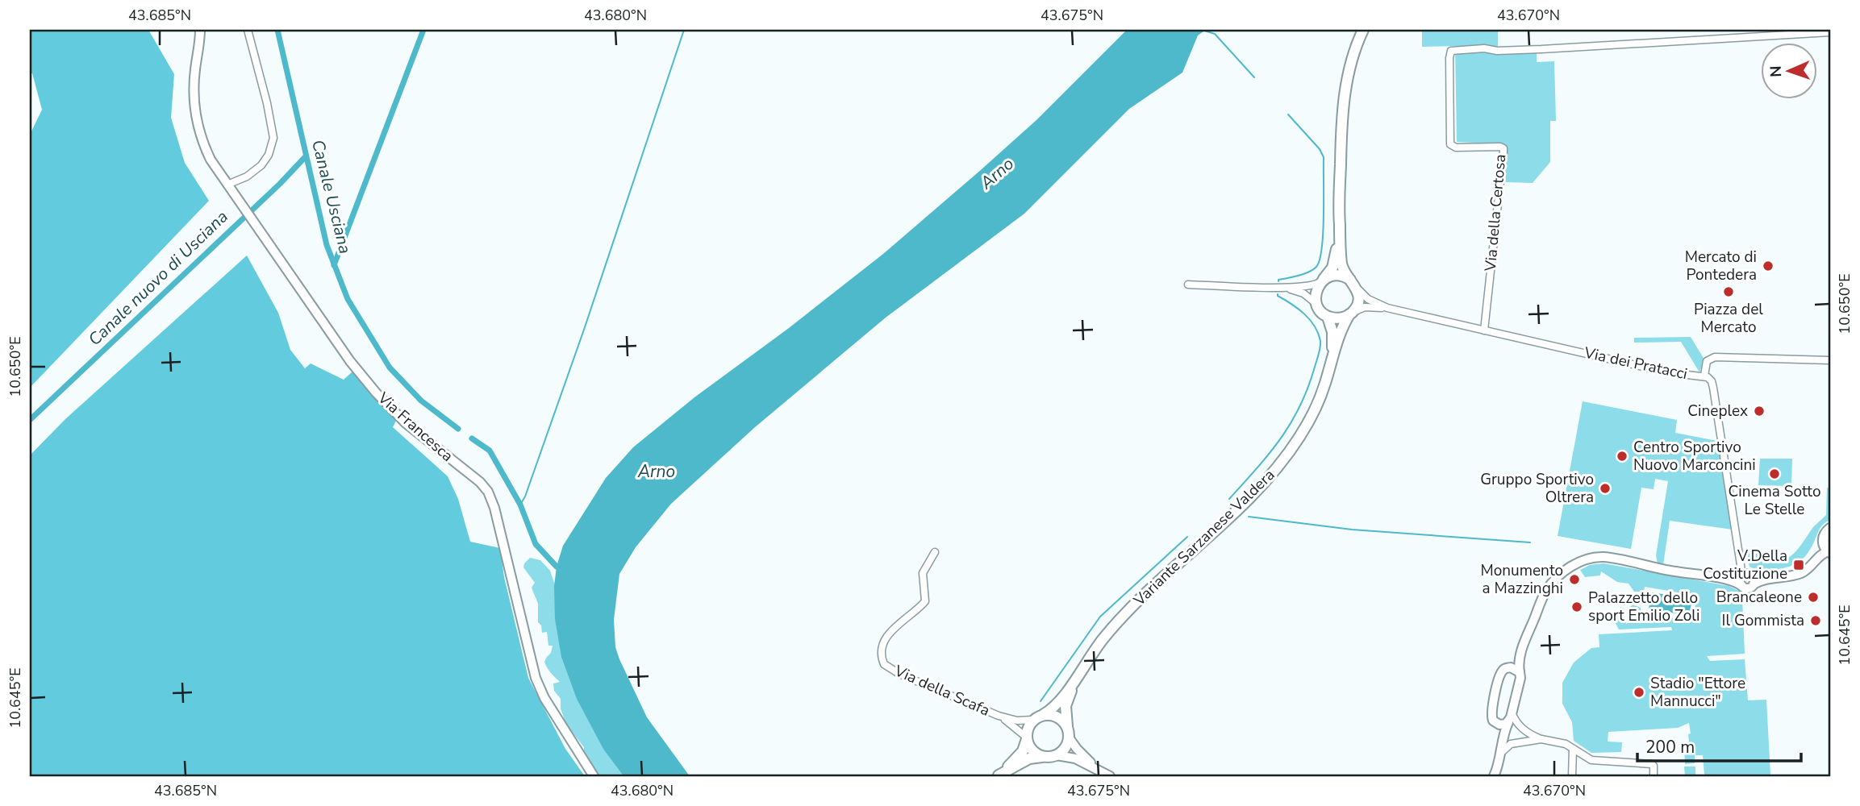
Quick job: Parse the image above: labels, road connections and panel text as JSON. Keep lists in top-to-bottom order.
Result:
{
  "streets": {
    "main road": ["Via Francesca", "Variante Sarzanese Valdera"],
    "street": ["Via della Certosa", "Via dei Pratacci", "Via della Scafa"]
  },
  "crossings": [
    ["Via della Certosa", "Via dei Pratacci"],
    ["Via dei Pratacci", "Variante Sarzanese Valdera"]
  ],
  "water": ["Arno", "Canale Usciana", "Canale nuovo di Usciana"],
  "places": {
    "other": [
      "Mercato di Pontedera",
      "Piazza del Mercato",
      "Cineplex",
      "Centro Sportivo Nuovo Marconcini",
      "Cinema Sotto Le Stelle",
      "Gruppo Sportivo Oltrera",
      "Monumento a Mazzinghi",
      "Brancaleone",
      "Palazzetto dello sport Emilio Zoli",
      "Il Gommista",
      "Stadio \"Ettore Mannucci\""
    ],
    "transit": ["V.Della Costituzione"]
  },
  "scale_bar": "200 m",
  "north": "left",
  "coordinates": [
    "43.685°N",
    "43.680°N",
    "43.675°N",
    "43.670°N",
    "10.650°E",
    "10.645°E"
  ]
}
